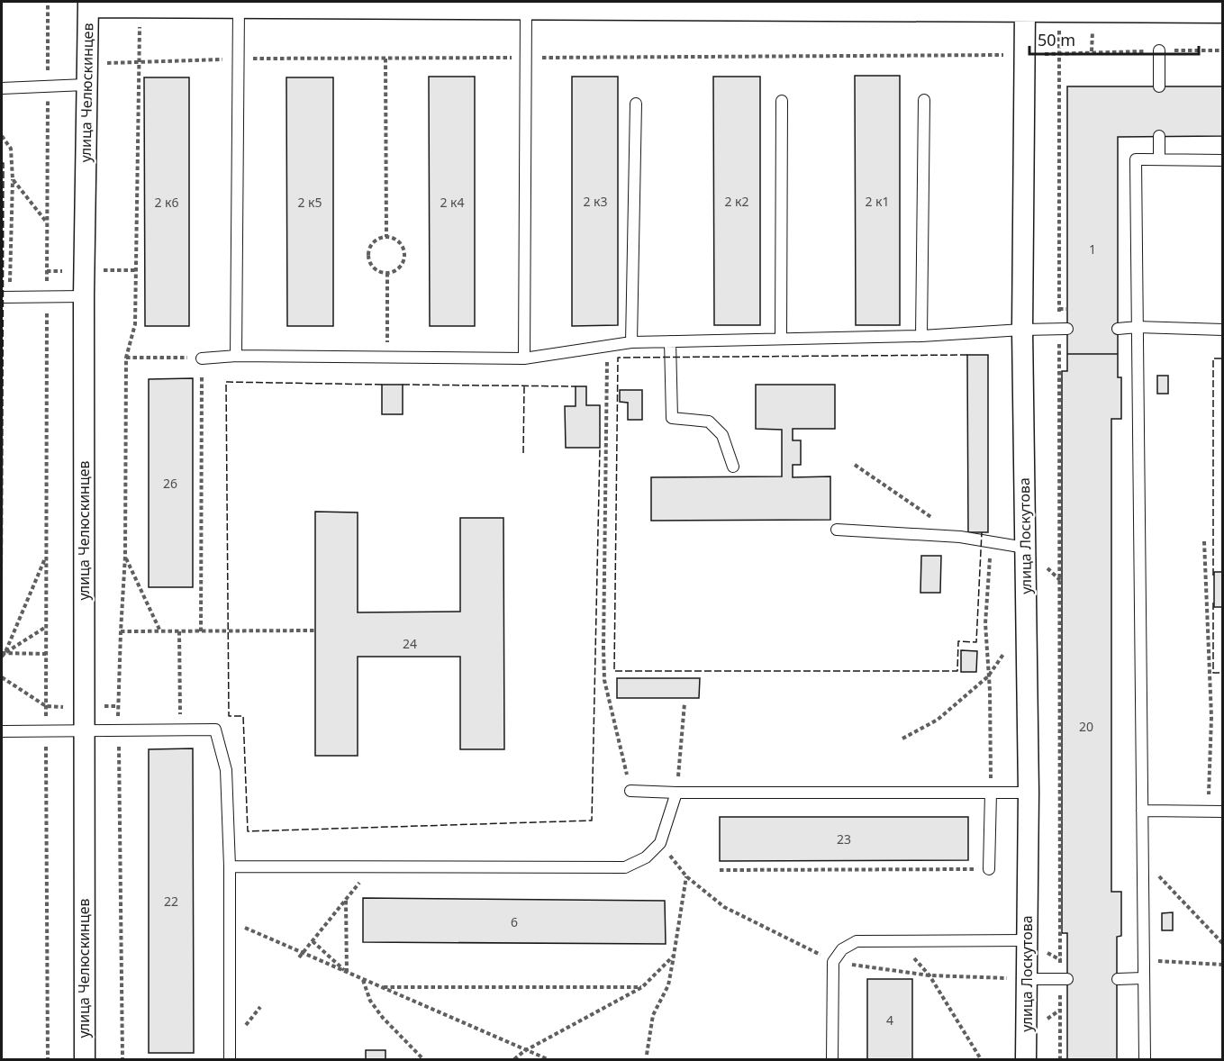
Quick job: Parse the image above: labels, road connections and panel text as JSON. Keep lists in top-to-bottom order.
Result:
{
  "streets": {
    "street": ["улица Челюскинцев", "улица Лоскутова"]
  },
  "house_numbers": [
    "2 к3",
    "2 к2",
    "2 к1",
    "2 к6",
    "2 к5",
    "2 к4",
    "1",
    "26",
    "24",
    "20",
    "23",
    "22",
    "6",
    "4"
  ],
  "scale_bar": "50 m"
}
